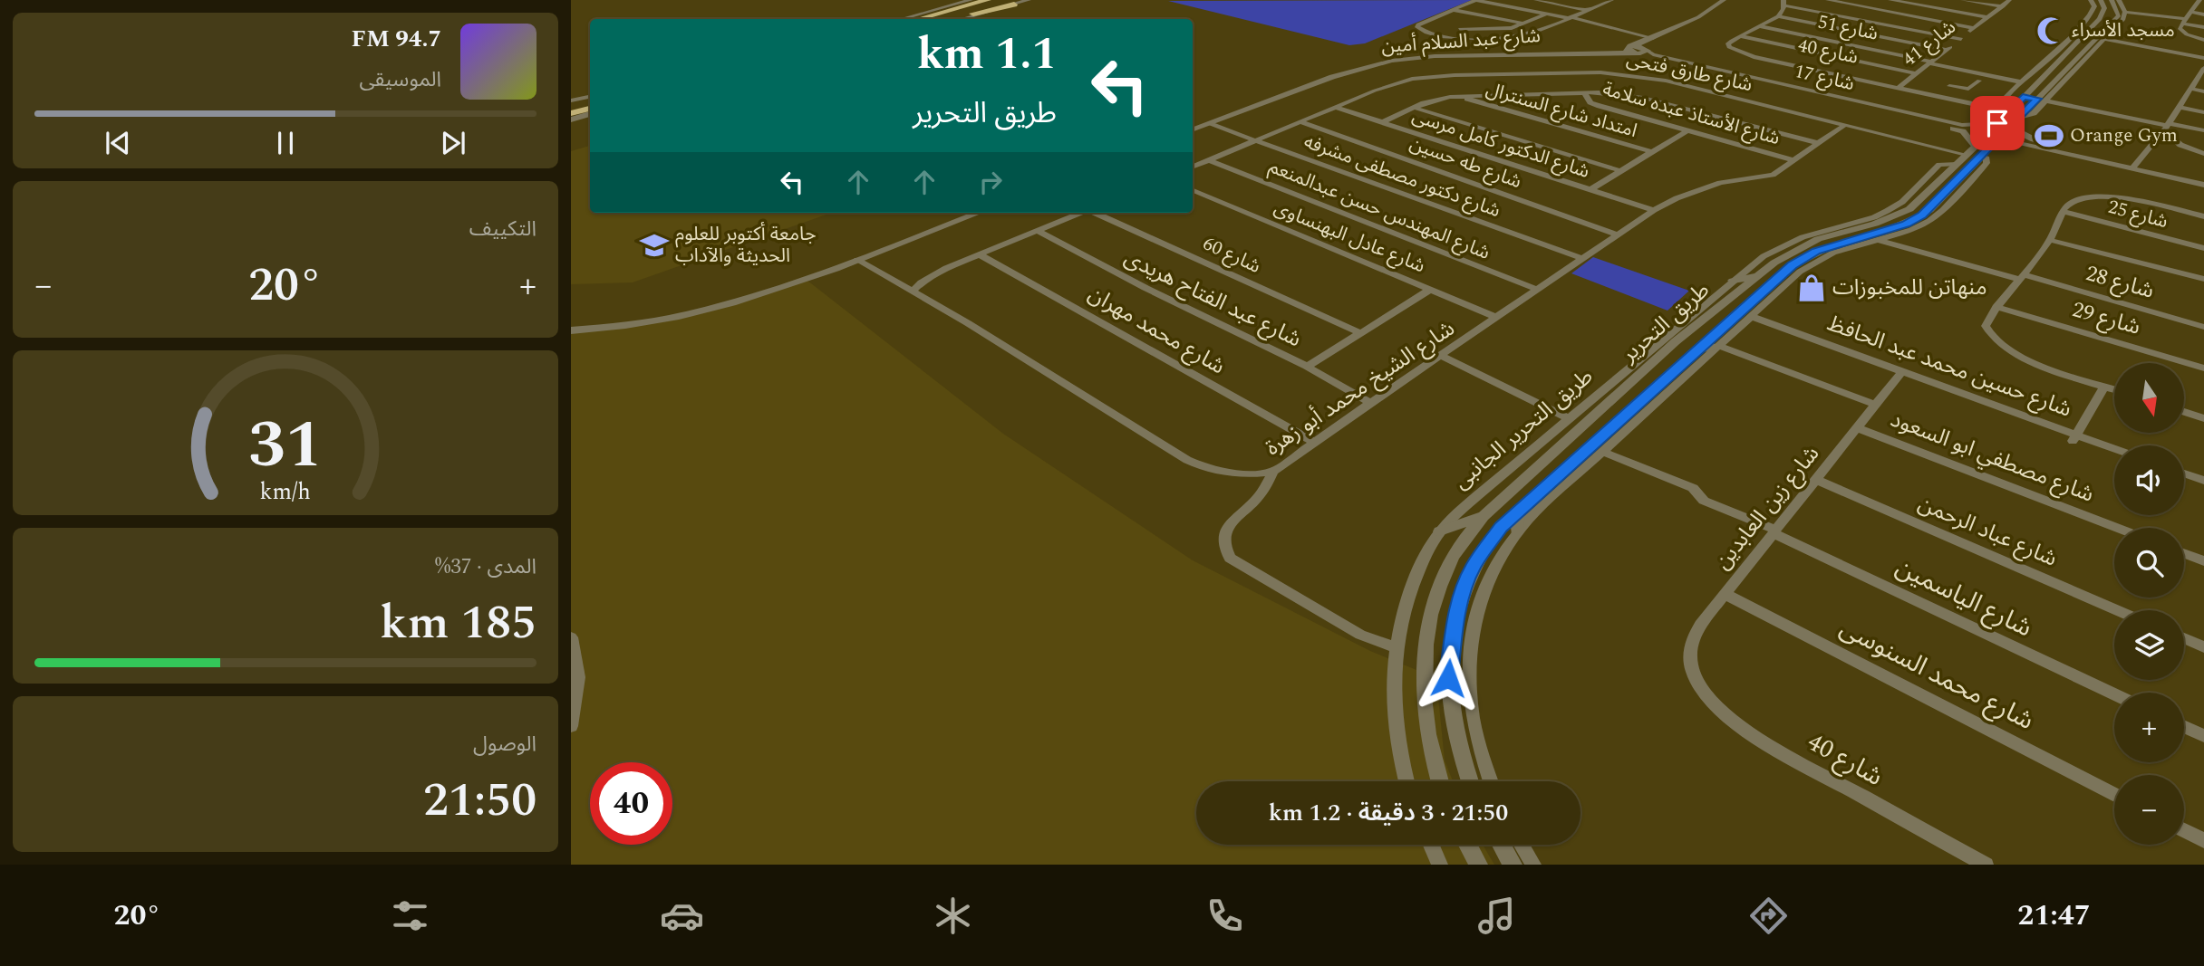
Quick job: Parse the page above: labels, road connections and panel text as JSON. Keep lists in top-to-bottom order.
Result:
{
  "streets": {
    "street": [
      "شارع 51",
      "شارع عبد السلام أمين",
      "شارع 41",
      "شارع 40",
      "شارع طارق فتحى",
      "شارع 17",
      "امتداد شارع السنترال",
      "شارع الأستاذ عبده سلامة",
      "شارع الدكتور كامل مرسى",
      "شارع طه حسين",
      "شارع دكتور مصطفى مشرفه",
      "شارع المهندس حسن عبدالمنعم",
      "شارع 25",
      "شارع عادل البهنساوى",
      "شارع 60",
      "شارع 28",
      "شارع عبد الفتاح هريدى",
      "شارع 29",
      "طريق التحرير",
      "شارع محمد مهران",
      "شارع حسين محمد عبد الحافظ",
      "شارع الشيخ محمد أبو زهرة",
      "طريق التحرير الجانبى",
      "شارع مصطفي ابو السعود",
      "شارع زين العابدين",
      "شارع عباد الرحمن",
      "شارع الياسمين",
      "شارع محمد السنوسى"
    ]
  },
  "crossings": [
    ["شارع 51", "شارع 41"],
    ["شارع 51", "شارع 40"],
    ["شارع 51", "طريق التحرير"],
    ["شارع عبد السلام أمين", "شارع 17"],
    ["شارع عبد السلام أمين", "شارع دكتور مصطفى مشرفه"],
    ["شارع 41", "شارع 40"],
    ["شارع 40", "شارع 17"],
    ["شارع 40", "طريق التحرير"],
    ["شارع 40", "شارع زين العابدين"],
    ["شارع طارق فتحى", "شارع الدكتور كامل مرسى"],
    ["شارع طارق فتحى", "شارع طه حسين"],
    ["شارع طارق فتحى", "شارع دكتور مصطفى مشرفه"],
    ["شارع طارق فتحى", "شارع المهندس حسن عبدالمنعم"],
    ["شارع طارق فتحى", "طريق التحرير"],
    ["شارع طارق فتحى", "شارع الشيخ محمد أبو زهرة"],
    ["شارع طارق فتحى", "طريق التحرير الجانبى"],
    ["شارع 17", "طريق التحرير"],
    ["شارع الأستاذ عبده سلامة", "شارع الشيخ محمد أبو زهرة"],
    ["شارع الدكتور كامل مرسى", "شارع الشيخ محمد أبو زهرة"],
    ["شارع طه حسين", "شارع الشيخ محمد أبو زهرة"],
    ["شارع دكتور مصطفى مشرفه", "شارع الشيخ محمد أبو زهرة"],
    ["شارع المهندس حسن عبدالمنعم", "شارع الشيخ محمد أبو زهرة"],
    ["شارع عادل البهنساوى", "شارع الشيخ محمد أبو زهرة"],
    ["شارع عبد الفتاح هريدى", "شارع الشيخ محمد أبو زهرة"],
    ["طريق التحرير", "طريق التحرير الجانبى"],
    ["شارع محمد مهران", "شارع الشيخ محمد أبو زهرة"],
    ["شارع حسين محمد عبد الحافظ", "شارع زين العابدين"],
    ["شارع مصطفي ابو السعود", "شارع زين العابدين"],
    ["شارع زين العابدين", "شارع عباد الرحمن"],
    ["شارع زين العابدين", "شارع الياسمين"],
    ["شارع زين العابدين", "شارع محمد السنوسى"]
  ],
  "places": {
    "mosque": ["مسجد الأسراء"],
    "sports": ["Orange Gym"],
    "school or university": ["جامعة أكتوبر للعلوم الحديثة والآداب"],
    "shop": ["منهاتن للمخبوزات"]
  },
  "north": "bottom",
  "page": {
    "turn": ["1.1 km", "طريق التحرير"],
    "song": ["94.7 FM", "الموسيقى"],
    "tile": [
      "التكييف",
      ["المدى · 37%", "185 km"],
      ["الوصول", "21:50"]
    ],
    "heat": ["−", "20°", "+"],
    "map_buttons": ["+", "−"],
    "limit": "40",
    "trip": "21:50 · 3 دقيقة · 1.2 km",
    "tabs": ["21:47", "20°"],
    "gauge": ["31", "km/h"]
  }
}
